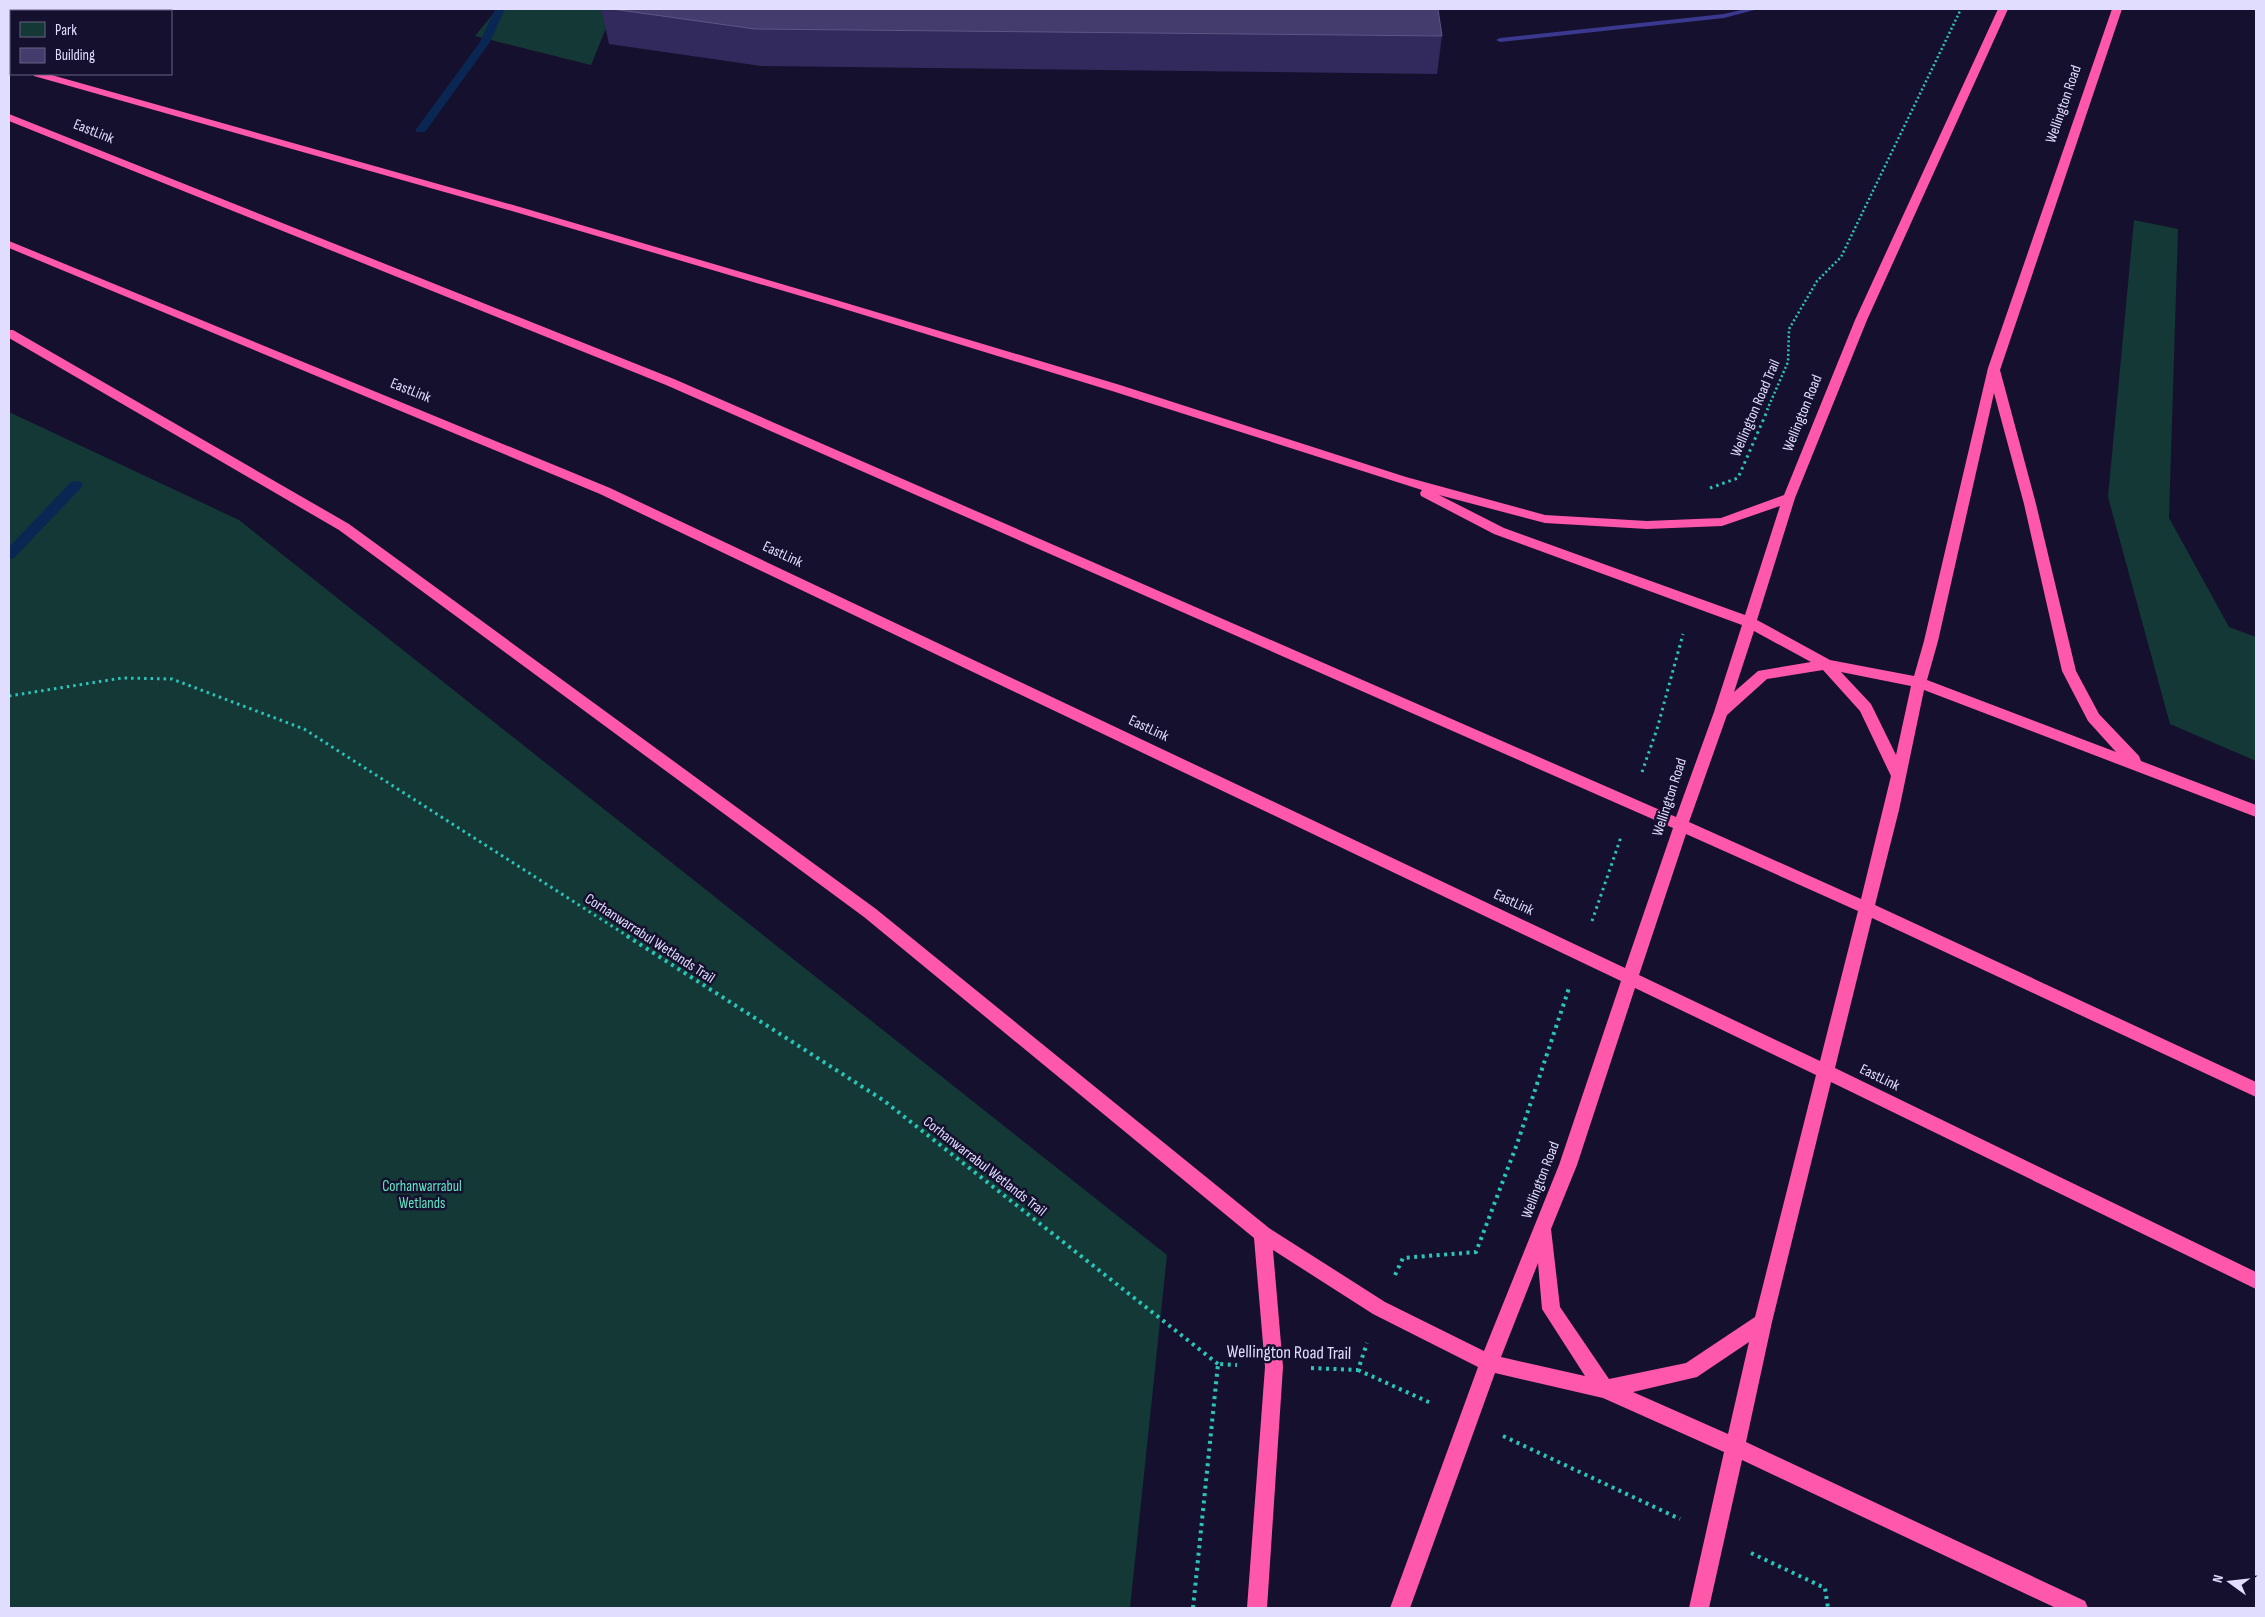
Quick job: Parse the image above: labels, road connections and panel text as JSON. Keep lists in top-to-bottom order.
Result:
{
  "streets": {
    "highway": ["Wellington Road", "EastLink"],
    "path": ["Wellington Road Trail", "Corhanwarrabul Wetlands Trail"]
  },
  "crossings": [
    ["Wellington Road Trail", "Corhanwarrabul Wetlands Trail"]
  ],
  "parks": ["Corhanwarrabul Wetlands"],
  "legend": ["Park", "Building"],
  "north": "left"
}
